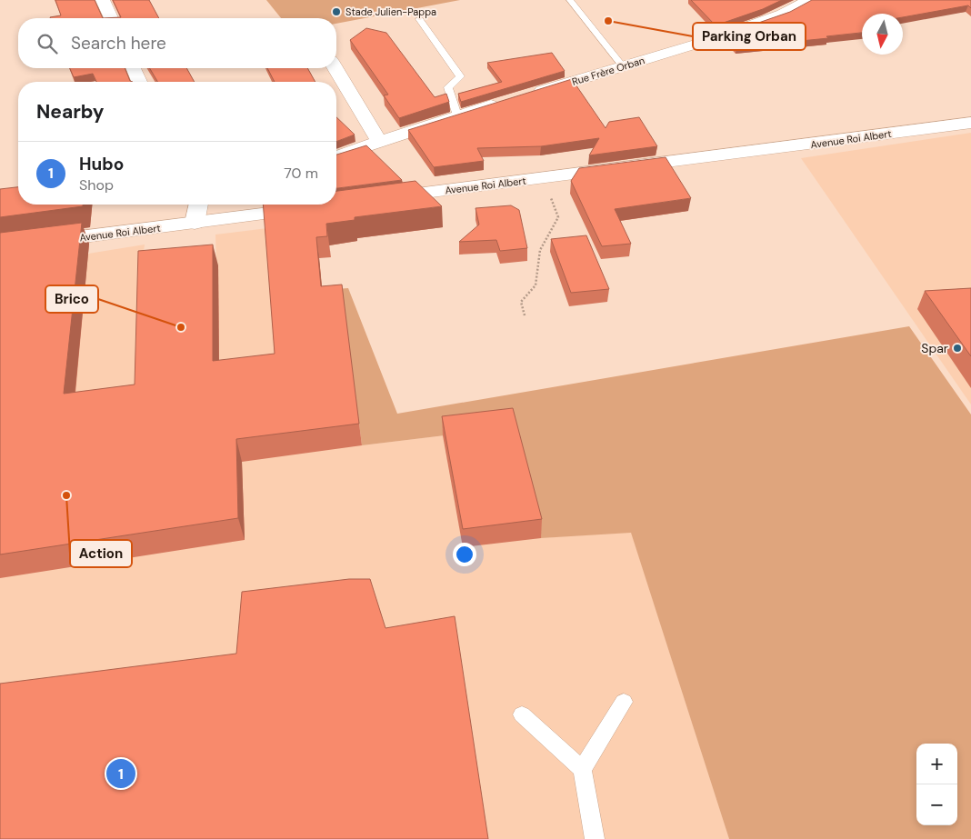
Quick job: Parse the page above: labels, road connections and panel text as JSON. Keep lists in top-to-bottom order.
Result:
{
  "streets": {
    "street": ["Rue Frère Orban", "Avenue Roi Albert"]
  },
  "places": [
    "Stade Julien-Pappa",
    "Parking Orban",
    "Brico",
    "Spar",
    "Action"
  ],
  "north": "bottom",
  "page": {
    "search": "Search here",
    "heading": "Nearby",
    "list": [
      {
        "mark": "1",
        "name": "Hubo",
        "note": "Shop",
        "value": "70 m"
      }
    ],
    "map_buttons": ["+", "−"],
    "pins": "1"
  }
}
